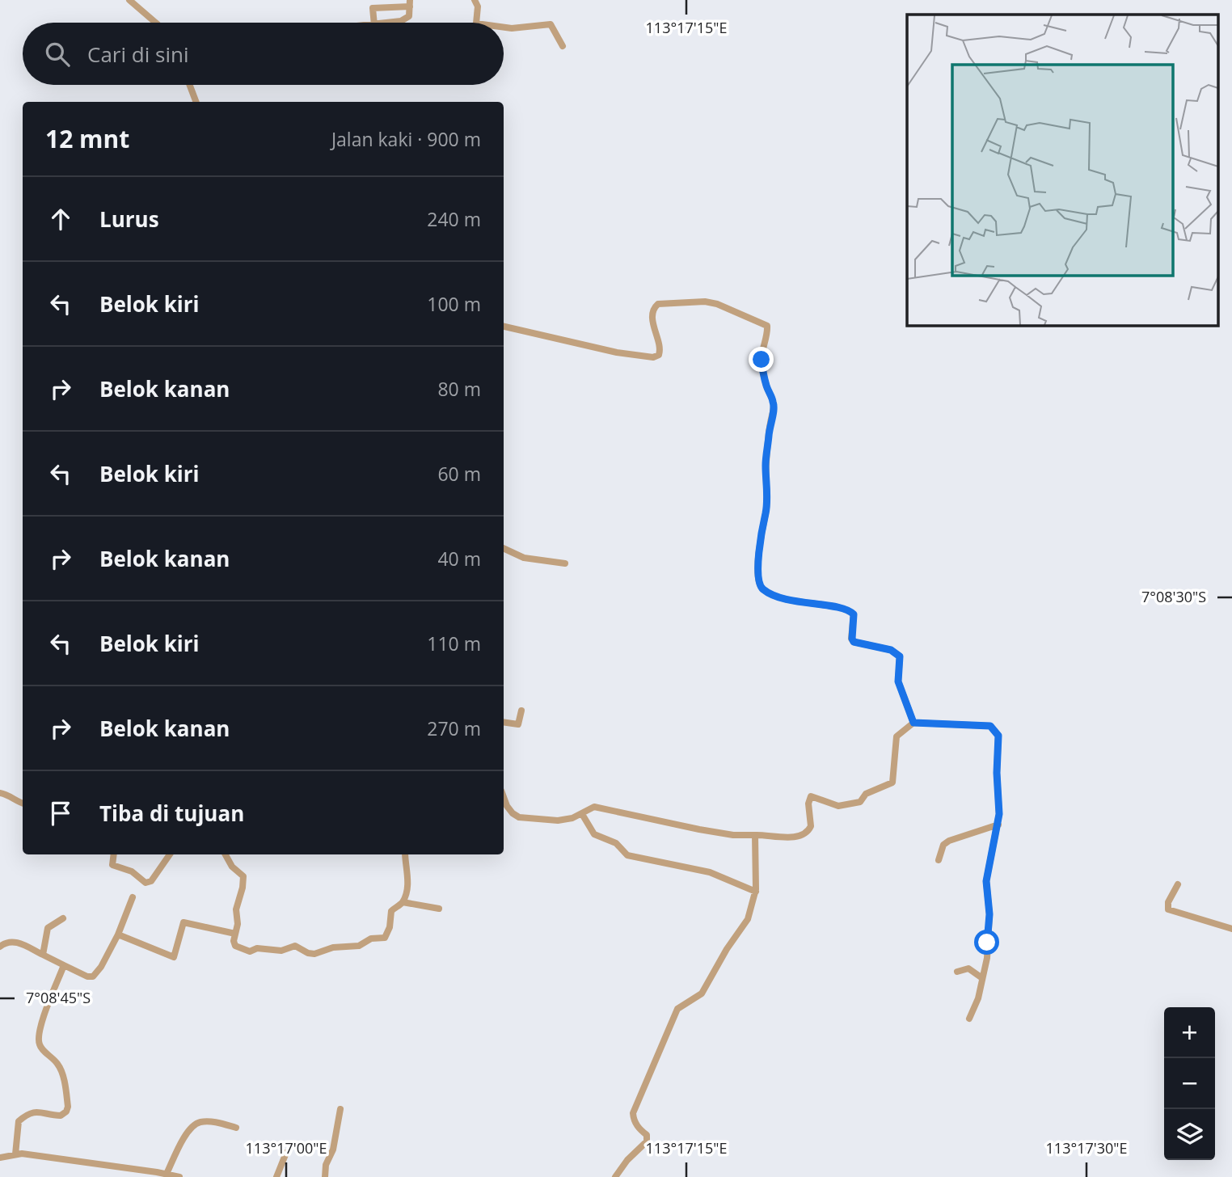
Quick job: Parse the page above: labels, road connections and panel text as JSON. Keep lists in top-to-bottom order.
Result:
{
  "page": {
    "search": "Cari di sini",
    "heading": ["12 mnt", "Jalan kaki · 900 m"],
    "list": [
      ["Lurus", "240 m"],
      ["Belok kiri", "100 m"],
      ["Belok kanan", "80 m"],
      ["Belok kiri", "60 m"],
      ["Belok kanan", "40 m"],
      ["Belok kiri", "110 m"],
      ["Belok kanan", "270 m"],
      "Tiba di tujuan"
    ],
    "map_buttons": ["+", "−"]
  },
  "coordinates": [
    "113°17'15\"E",
    "7°08'30\"S",
    "7°08'45\"S",
    "113°17'00\"E",
    "113°17'30\"E"
  ]
}
